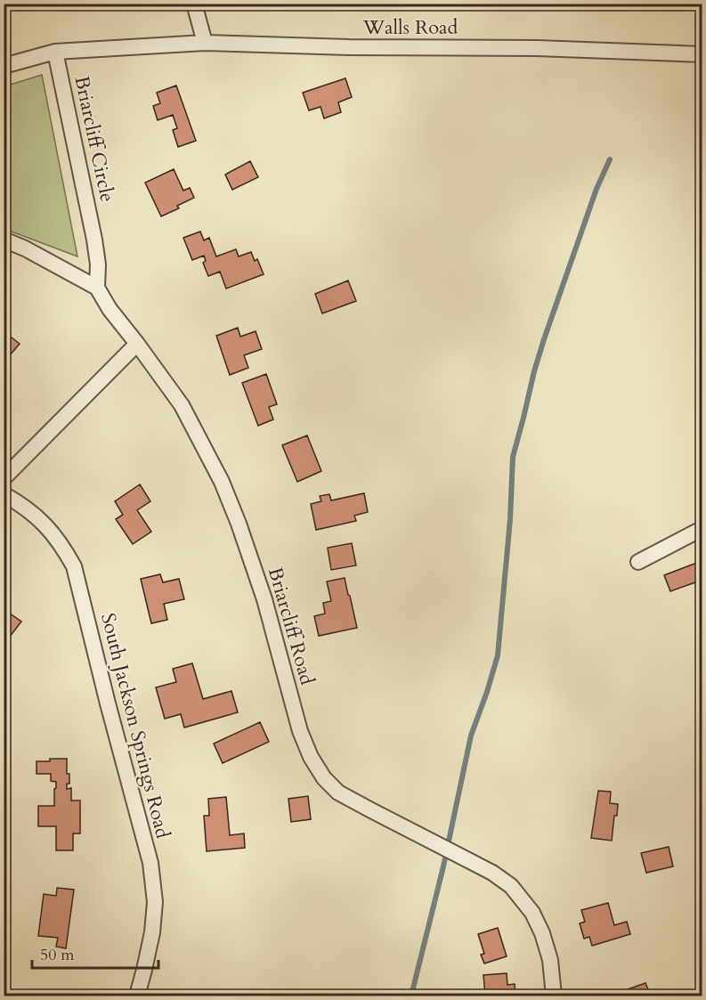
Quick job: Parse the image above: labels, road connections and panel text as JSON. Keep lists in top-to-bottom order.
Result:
{
  "streets": {
    "street": [
      "Walls Road",
      "Briarcliff Circle",
      "Briarcliff Road",
      "South Jackson Springs Road"
    ]
  },
  "crossings": [
    ["Walls Road", "Briarcliff Circle"],
    ["Briarcliff Circle", "Briarcliff Road"]
  ],
  "scale_bar": "50 m"
}
